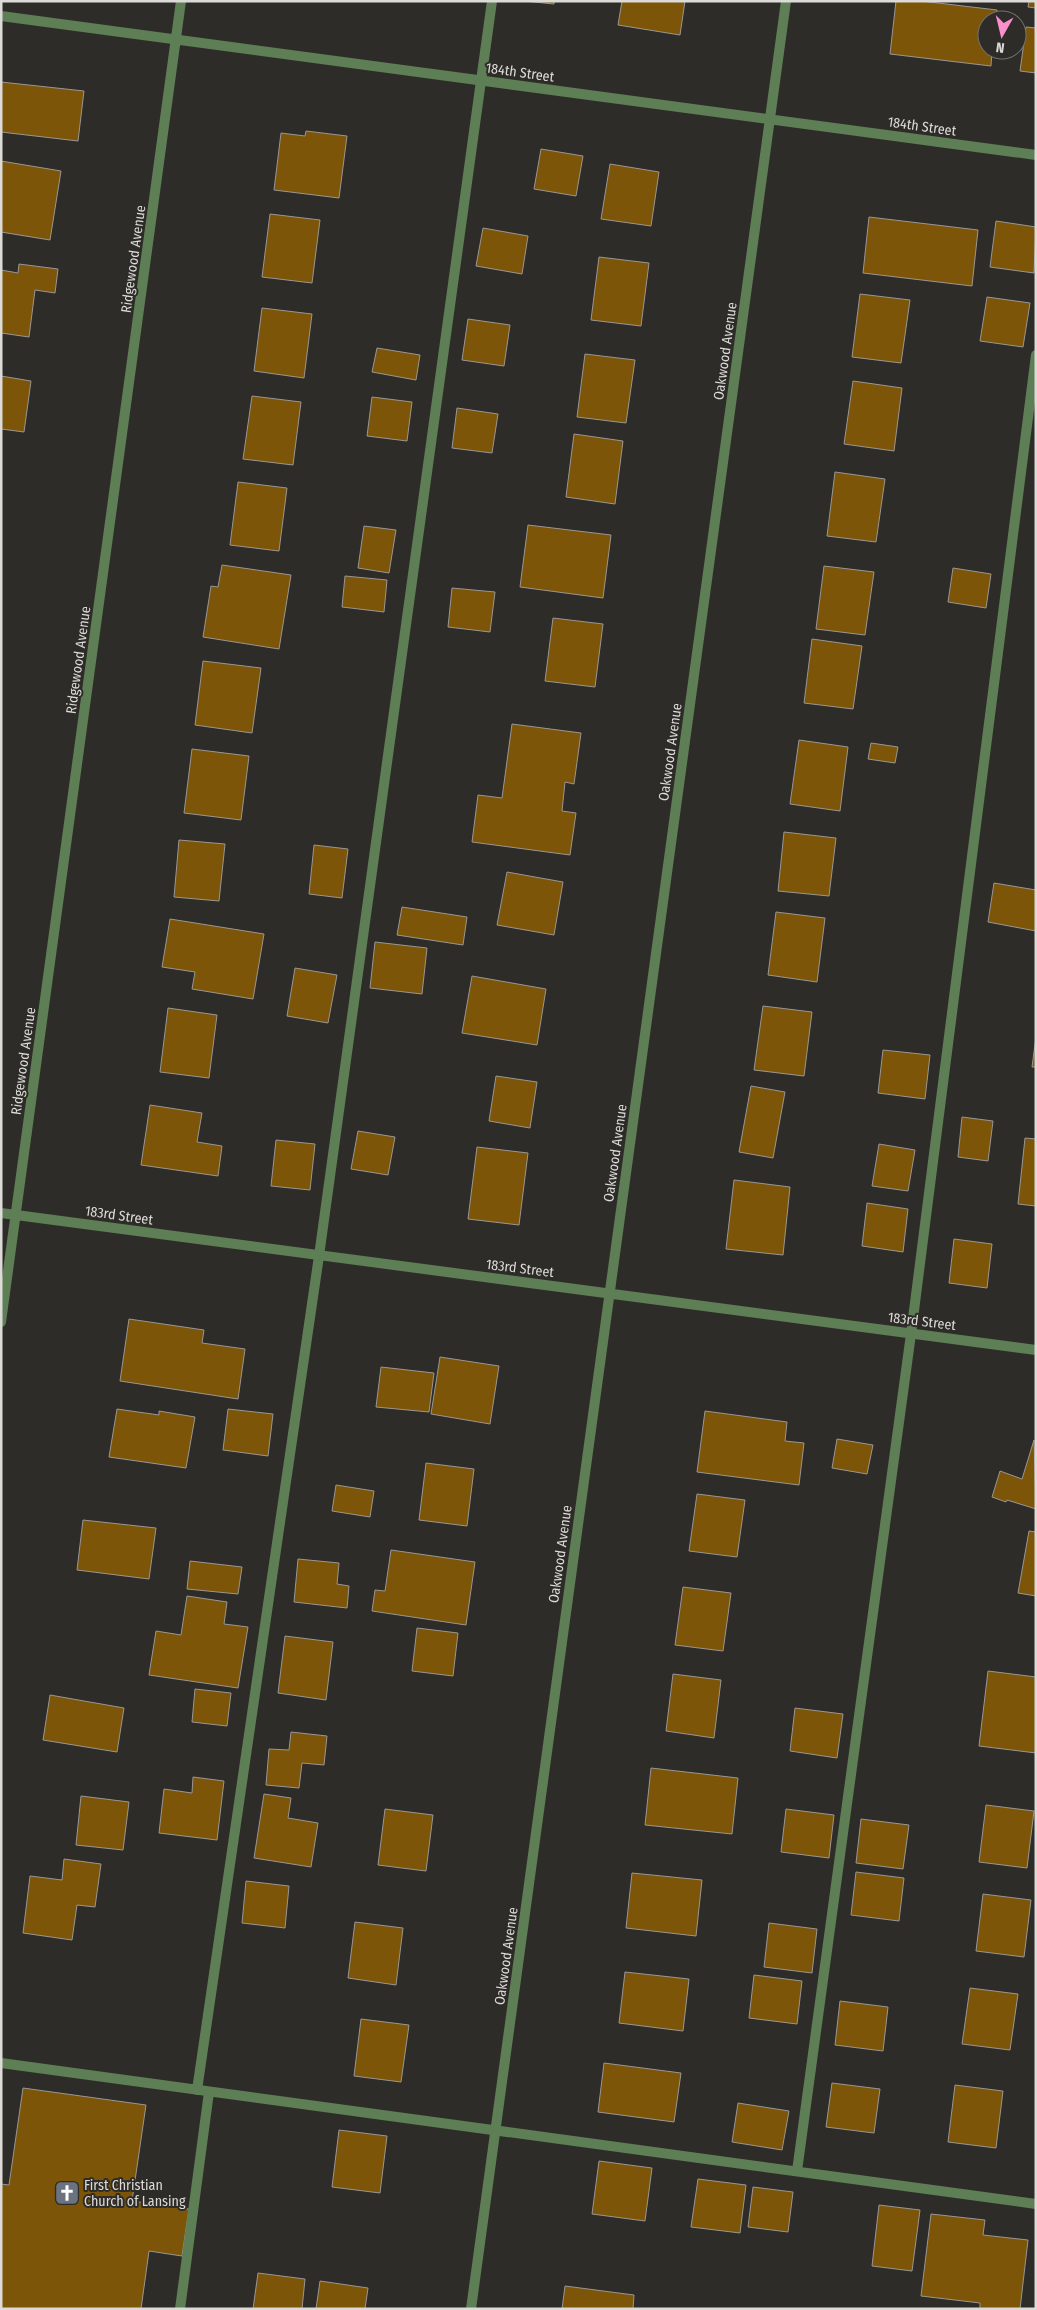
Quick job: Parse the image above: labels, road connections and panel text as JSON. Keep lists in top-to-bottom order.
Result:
{
  "streets": {
    "street": [
      "184th Street",
      "Ridgewood Avenue",
      "Oakwood Avenue",
      "183rd Street"
    ]
  },
  "crossings": [
    ["184th Street", "Ridgewood Avenue"],
    ["184th Street", "Oakwood Avenue"],
    ["Ridgewood Avenue", "183rd Street"],
    ["Oakwood Avenue", "183rd Street"]
  ],
  "places": {
    "church": ["First Christian Church of Lansing"]
  },
  "north": "bottom"
}
